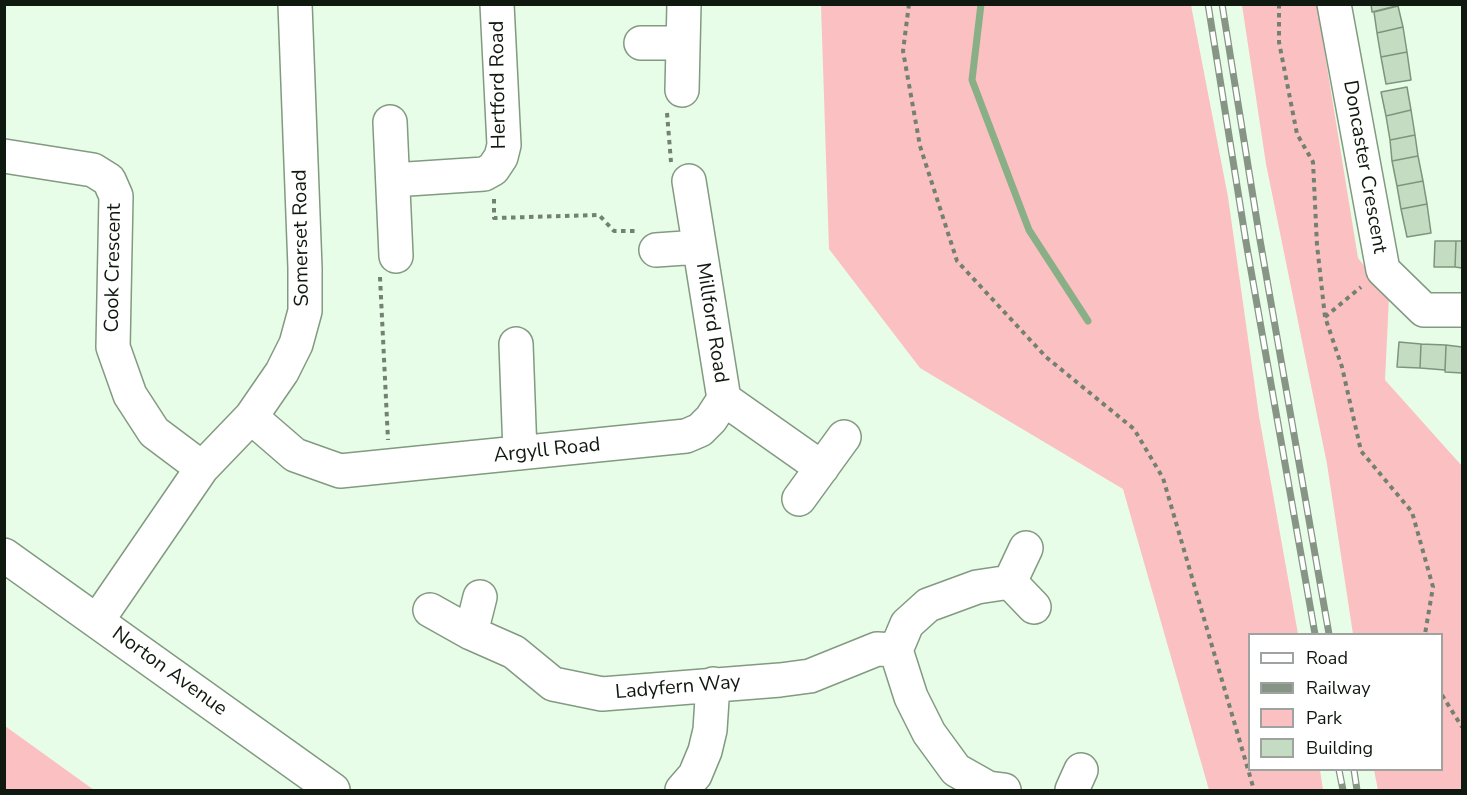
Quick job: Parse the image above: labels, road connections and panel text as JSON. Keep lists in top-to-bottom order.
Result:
{
  "streets": {
    "street": [
      "Hertford Road",
      "Doncaster Crescent",
      "Somerset Road",
      "Cook Crescent",
      "Millford Road",
      "Argyll Road",
      "Norton Avenue",
      "Ladyfern Way"
    ]
  },
  "crossings": [
    ["Somerset Road", "Cook Crescent"],
    ["Somerset Road", "Argyll Road"],
    ["Somerset Road", "Norton Avenue"],
    ["Millford Road", "Argyll Road"]
  ],
  "legend": [
    "Road",
    "Railway",
    "Park",
    "Building"
  ]
}
